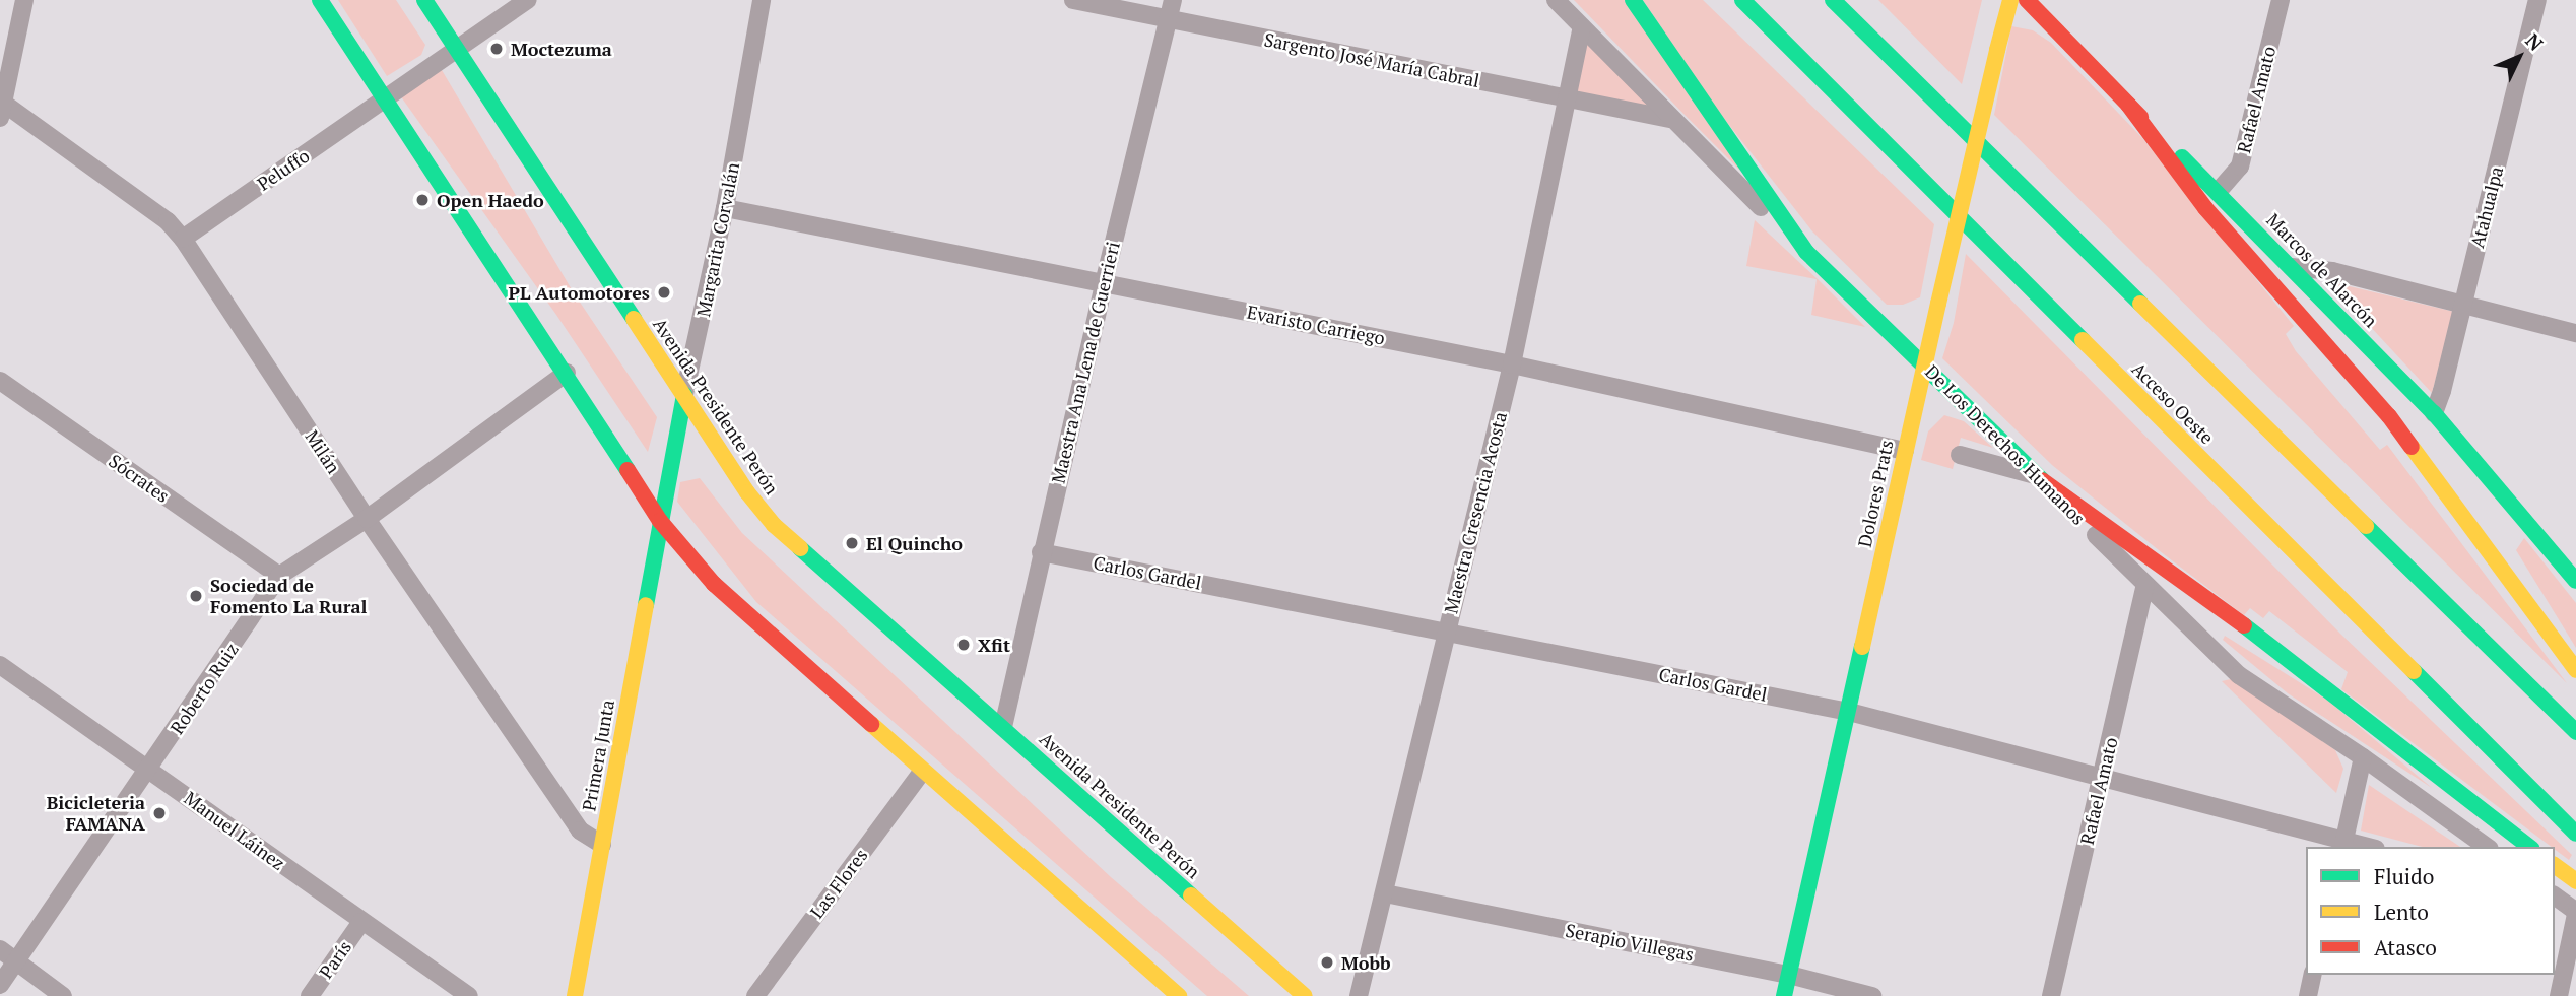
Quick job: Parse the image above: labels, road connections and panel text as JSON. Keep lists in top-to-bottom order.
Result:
{
  "streets": {
    "main road": [
      "Margarita Corvalán",
      "Marcos de Alarcón",
      "Acceso Oeste",
      "Avenida Presidente Perón",
      "De Los Derechos Humanos",
      "Dolores Prats",
      "Primera Junta"
    ],
    "street": [
      "Sargento José María Cabral",
      "Rafael Amato",
      "Peluffo",
      "Atahualpa",
      "Evaristo Carriego",
      "Maestra Ana Lena de Guerrieri",
      "Milán",
      "Sócrates",
      "Maestra Cresencia Acosta",
      "Carlos Gardel",
      "Roberto Ruiz",
      "Manuel Láinez",
      "Las Flores",
      "Serapio Villegas",
      "París"
    ]
  },
  "crossings": [
    ["Sargento José María Cabral", "Maestra Ana Lena de Guerrieri"],
    ["Sargento José María Cabral", "De Los Derechos Humanos"],
    ["Sargento José María Cabral", "Maestra Cresencia Acosta"],
    ["Rafael Amato", "Marcos de Alarcón"],
    ["Rafael Amato", "De Los Derechos Humanos"],
    ["Rafael Amato", "Carlos Gardel"],
    ["Peluffo", "Avenida Presidente Perón"],
    ["Peluffo", "Milán"],
    ["Atahualpa", "Marcos de Alarcón"],
    ["Margarita Corvalán", "Evaristo Carriego"],
    ["Margarita Corvalán", "Avenida Presidente Perón"],
    ["Margarita Corvalán", "Primera Junta"],
    ["Evaristo Carriego", "Maestra Ana Lena de Guerrieri"],
    ["Evaristo Carriego", "Dolores Prats"],
    ["Evaristo Carriego", "Maestra Cresencia Acosta"],
    ["Maestra Ana Lena de Guerrieri", "Avenida Presidente Perón"],
    ["Maestra Ana Lena de Guerrieri", "Carlos Gardel"],
    ["De Los Derechos Humanos", "Dolores Prats"],
    ["De Los Derechos Humanos", "Maestra Cresencia Acosta"],
    ["Milán", "Roberto Ruiz"],
    ["Milán", "Primera Junta"],
    ["Sócrates", "Roberto Ruiz"],
    ["Dolores Prats", "Carlos Gardel"],
    ["Dolores Prats", "Serapio Villegas"],
    ["Maestra Cresencia Acosta", "Carlos Gardel"],
    ["Maestra Cresencia Acosta", "Serapio Villegas"],
    ["Roberto Ruiz", "Manuel Láinez"],
    ["Manuel Láinez", "París"]
  ],
  "places": [
    "Moctezuma",
    "Open Haedo",
    "PL Automotores",
    "El Quincho",
    "Sociedad de Fomento La Rural",
    "Xfit",
    "Bicicleteria FAMANA",
    "Mobb"
  ],
  "legend": ["Fluido", "Lento", "Atasco"],
  "north": "top right"
}
